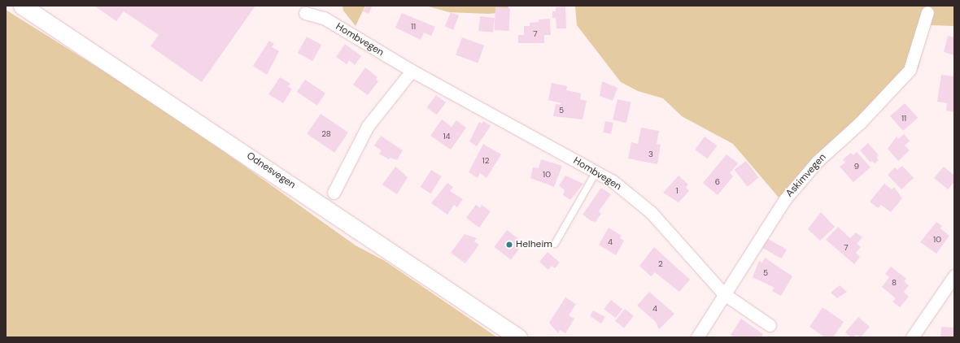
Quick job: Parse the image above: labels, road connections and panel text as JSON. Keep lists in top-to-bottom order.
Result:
{
  "streets": {
    "main road": ["Odnesvegen"],
    "street": ["Hombvegen", "Askimvegen"]
  },
  "crossings": [
    ["Hombvegen", "Askimvegen"]
  ],
  "places": ["Helheim"],
  "house_numbers": [
    "11",
    "7",
    "5",
    "11",
    "28",
    "14",
    "3",
    "12",
    "9",
    "10",
    "6",
    "1",
    "10",
    "4",
    "7",
    "2",
    "5",
    "8",
    "4"
  ]
}
